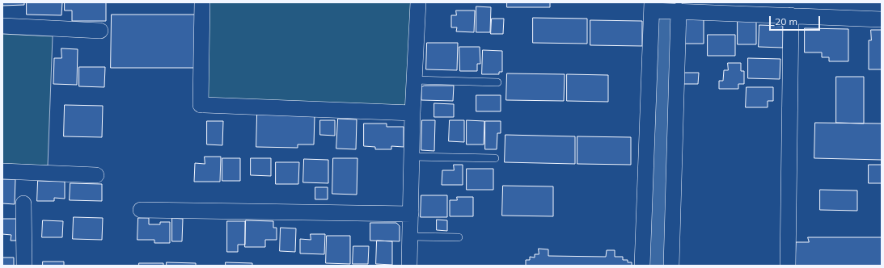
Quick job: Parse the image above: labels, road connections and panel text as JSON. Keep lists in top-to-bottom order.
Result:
{
  "scale_bar": "20 m"
}
